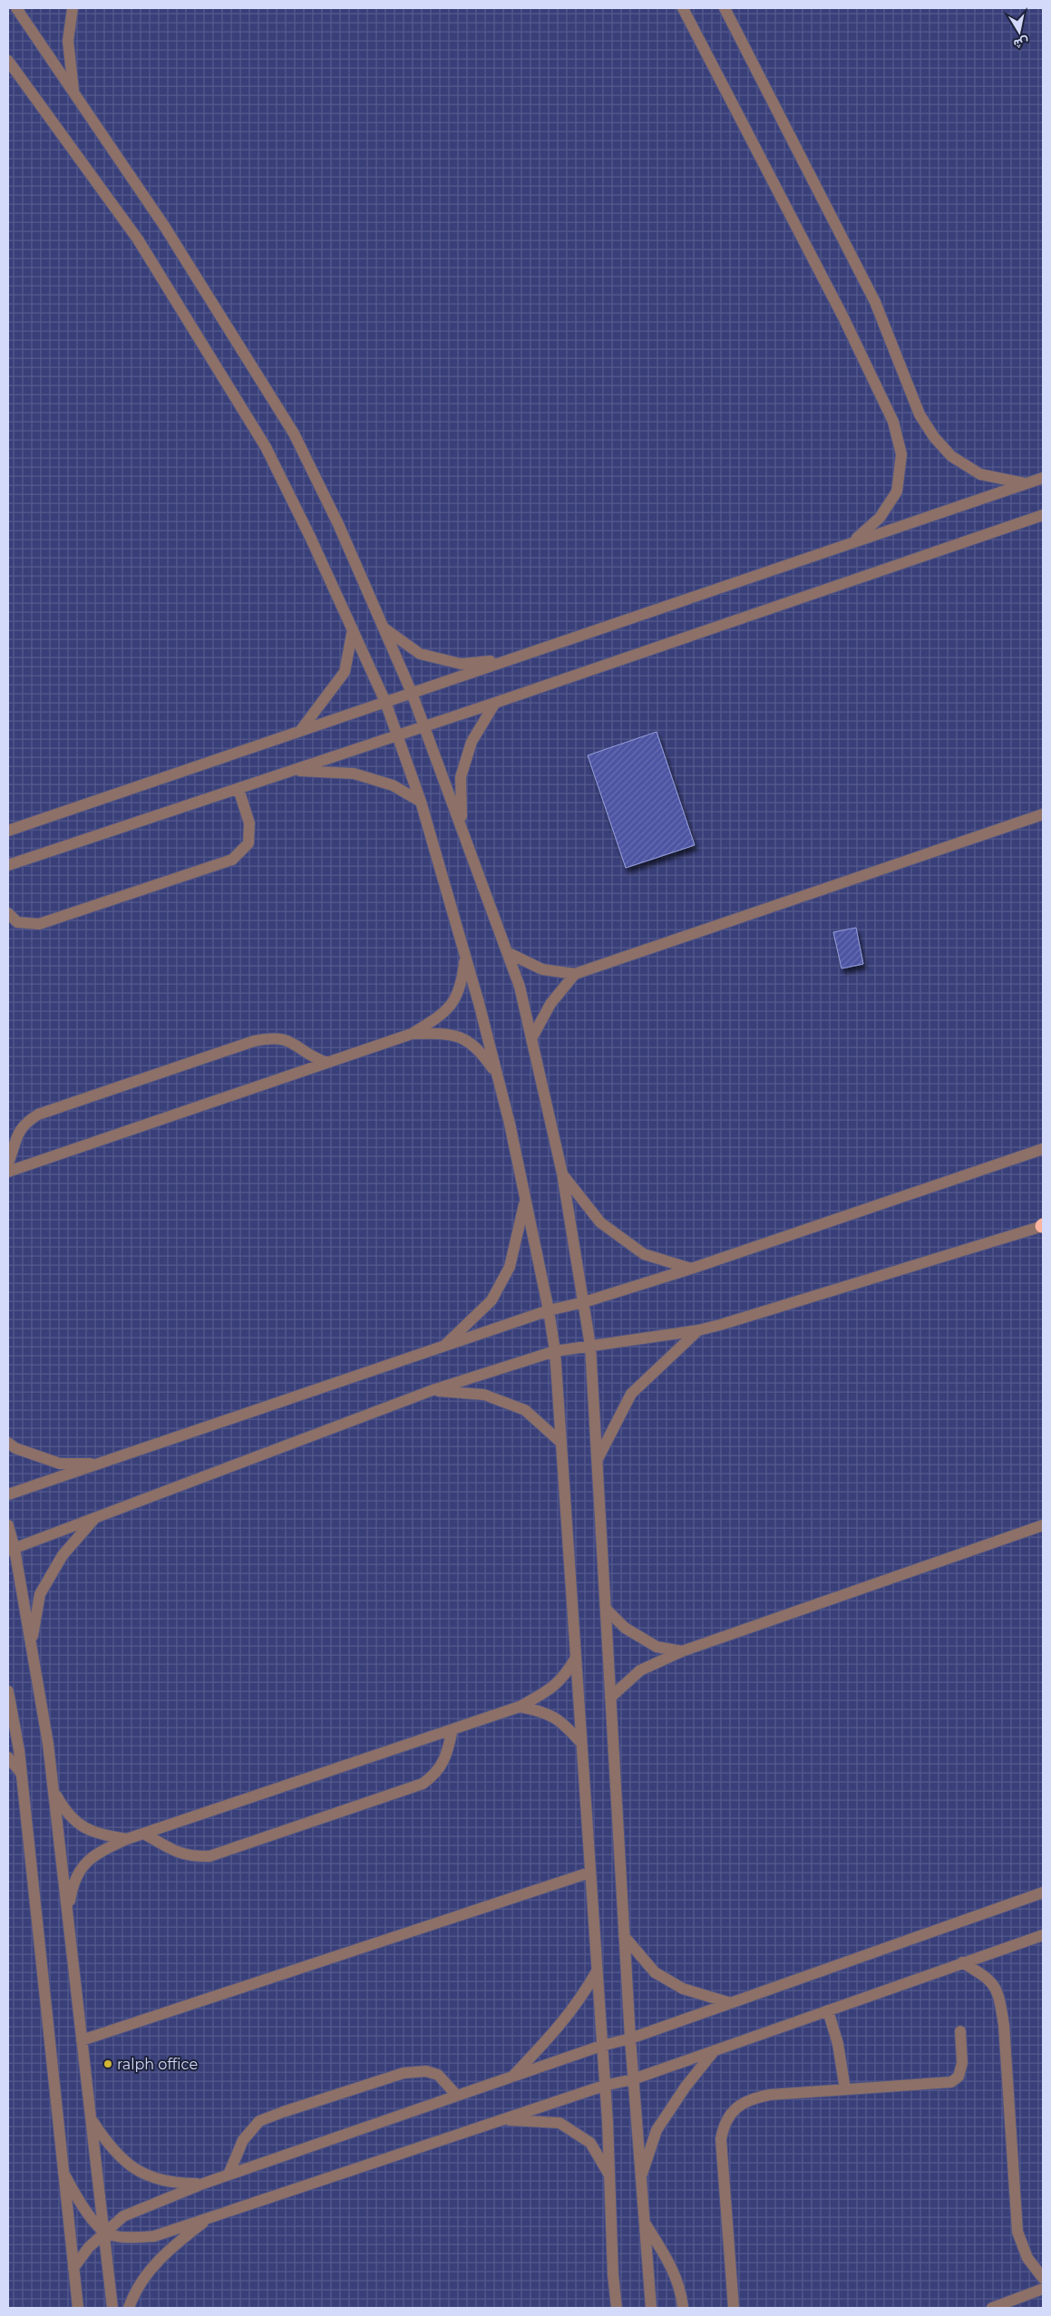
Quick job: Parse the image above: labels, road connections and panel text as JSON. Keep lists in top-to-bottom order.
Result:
{
  "places": ["ralph office"],
  "north": "bottom"
}
